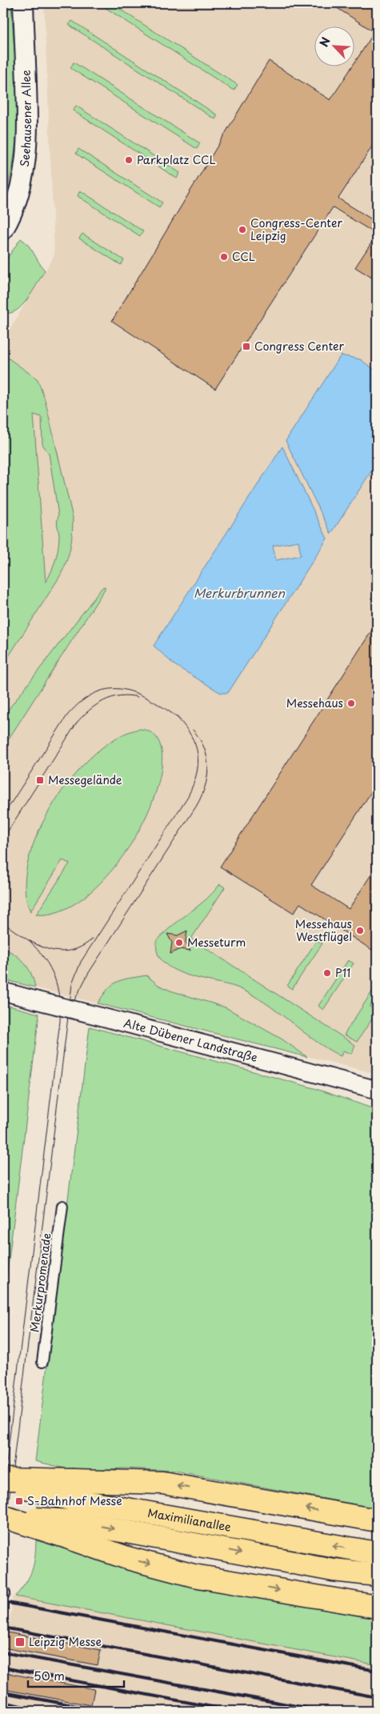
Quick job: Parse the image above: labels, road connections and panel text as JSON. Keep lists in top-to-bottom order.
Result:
{
  "streets": {
    "highway": ["Maximilianallee"],
    "main road": ["Seehausener Allee"],
    "street": ["Alte Dübener Landstraße", "Merkurpromenade"]
  },
  "water": ["Merkurbrunnen"],
  "places": {
    "other": [
      "Parkplatz CCL",
      "Congress-Center Leipzig",
      "CCL",
      "Messehaus",
      "Messehaus Westflügel",
      "Messeturm",
      "P11"
    ],
    "transit": [
      "Congress Center",
      "Messegelände",
      "S-Bahnhof Messe",
      "Leipzig Messe"
    ]
  },
  "scale_bar": "50 m",
  "north": "top left"
}
